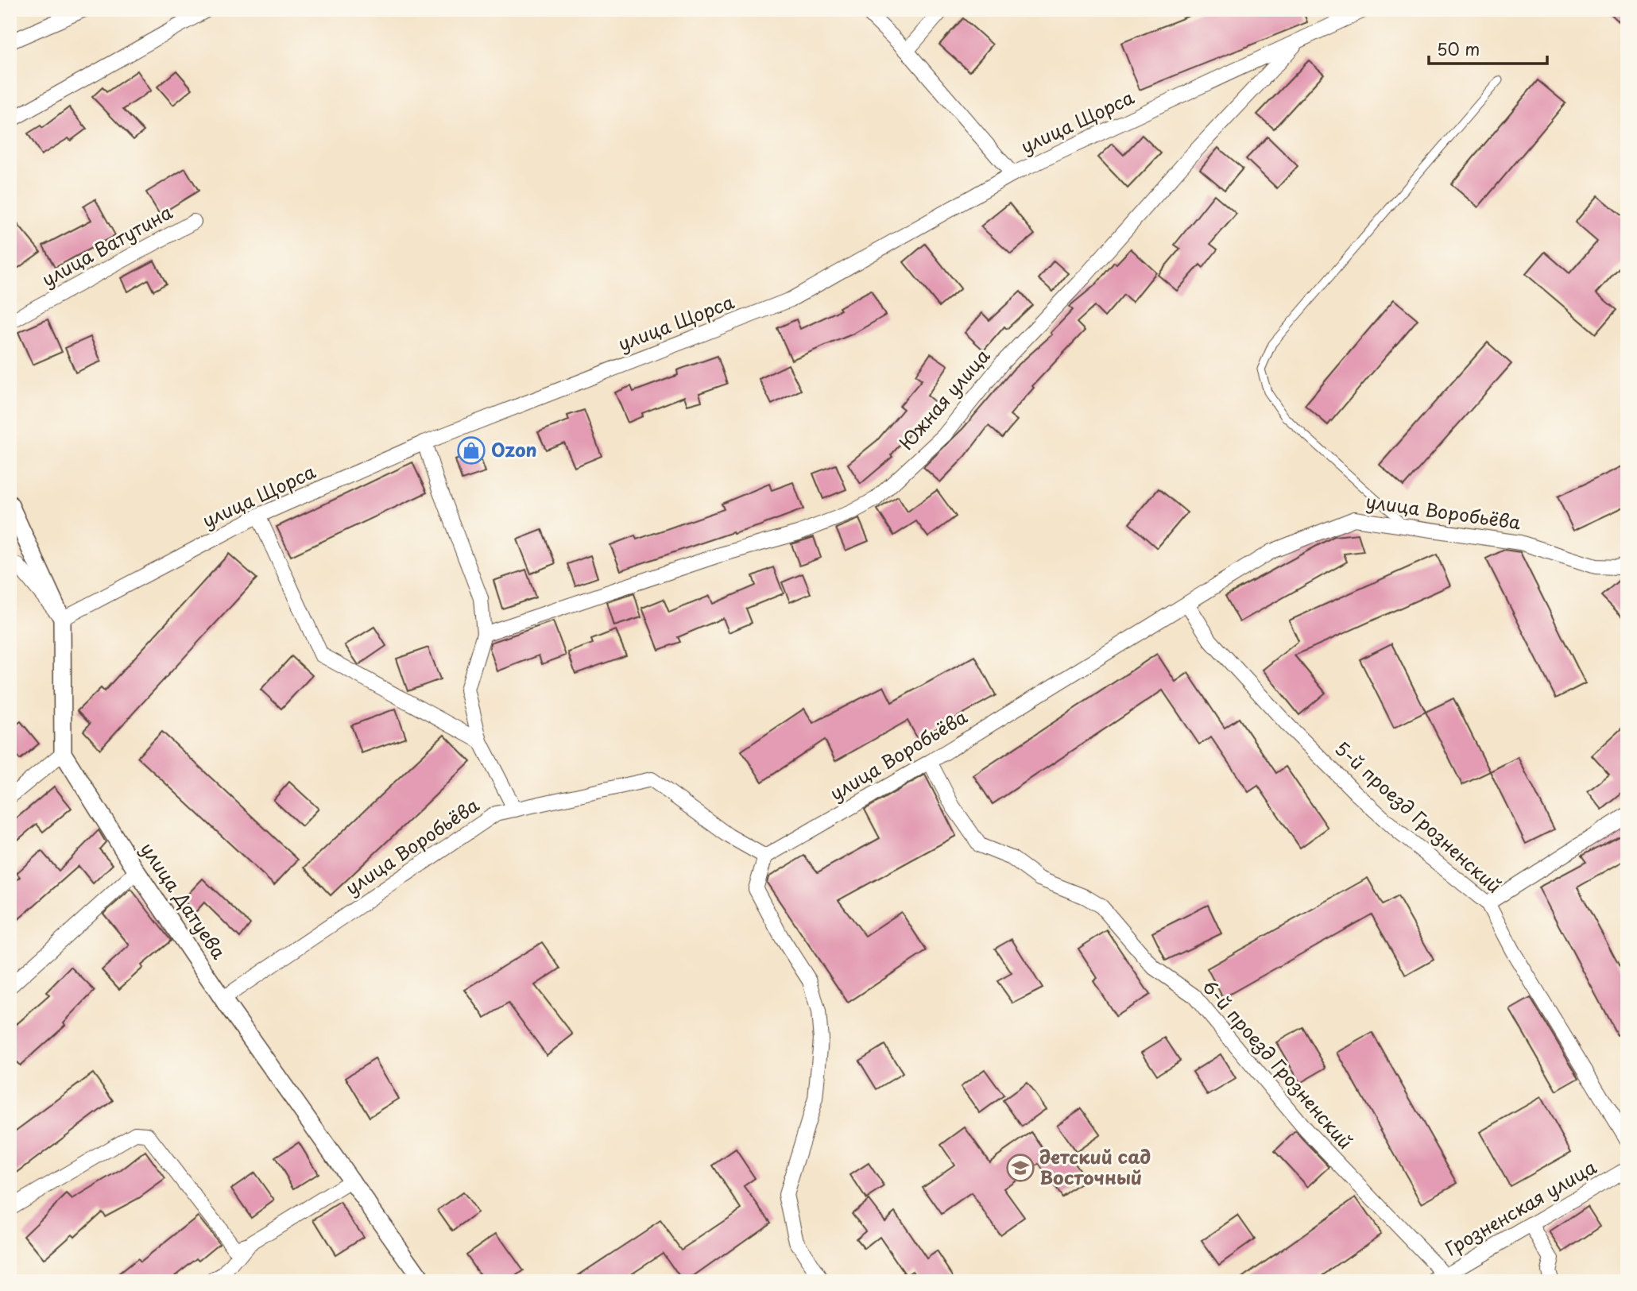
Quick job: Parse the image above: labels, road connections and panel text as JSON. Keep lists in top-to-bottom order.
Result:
{
  "streets": {
    "street": [
      "улица Щорса",
      "улица Ватутина",
      "Южная улица",
      "улица Воробьёва",
      "5-й проезд Грозненский",
      "улица Датуева",
      "6-й проезд Грозненский",
      "Грозненская улица"
    ]
  },
  "crossings": [
    ["улица Щорса", "Южная улица"],
    ["улица Воробьёва", "5-й проезд Грозненский"],
    ["улица Воробьёва", "улица Датуева"],
    ["улица Воробьёва", "6-й проезд Грозненский"],
    ["6-й проезд Грозненский", "Грозненская улица"]
  ],
  "places": {
    "shop": ["Ozon"],
    "school or university": ["детский сад Восточный"]
  },
  "scale_bar": "50 m"
}
